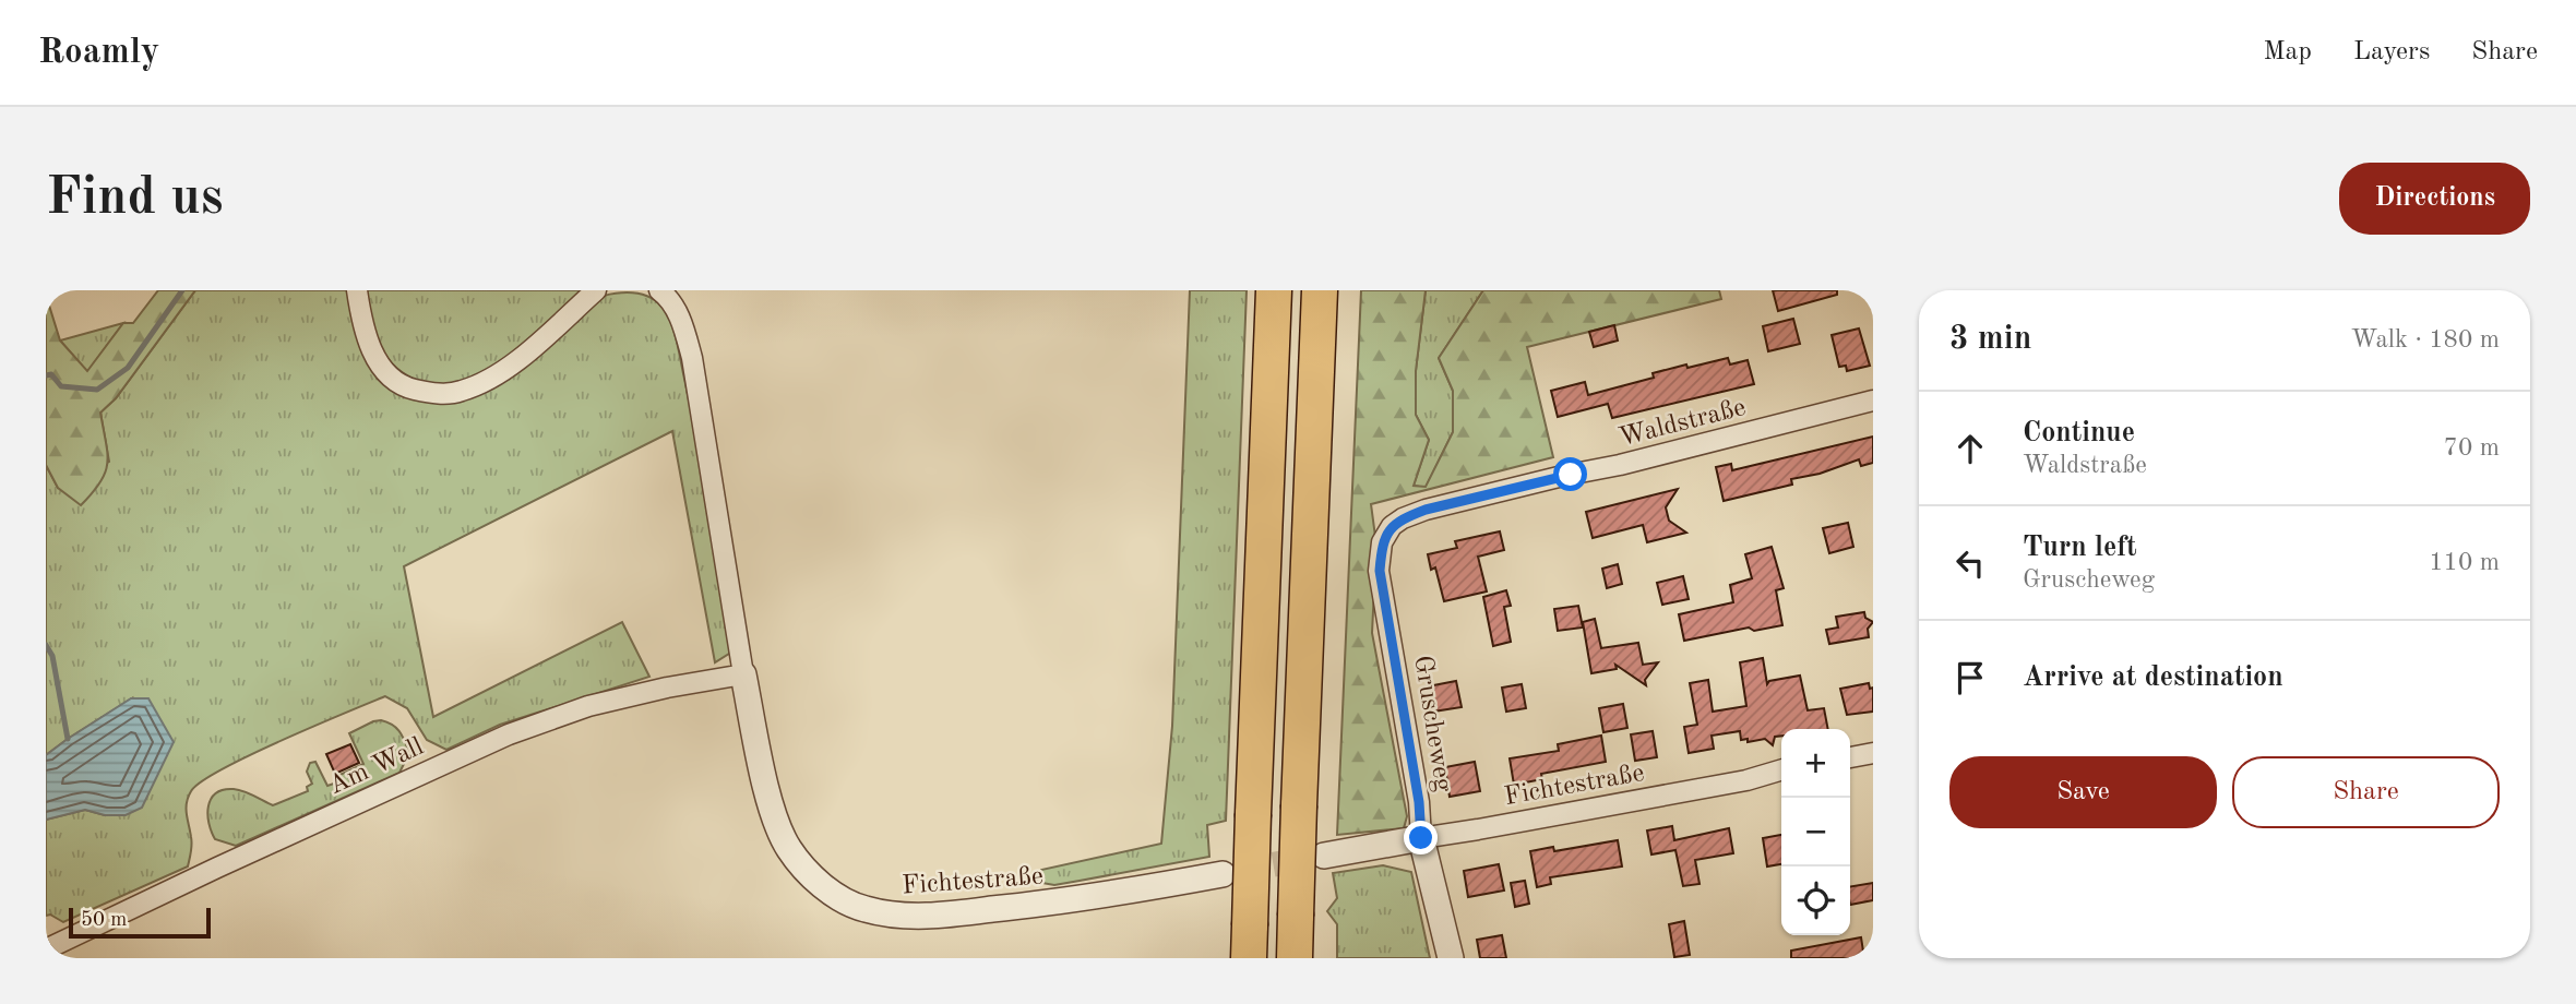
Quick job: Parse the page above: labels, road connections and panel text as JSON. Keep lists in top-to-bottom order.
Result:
{
  "streets": {
    "street": [
      "Waldstraße",
      "Gruscheweg",
      "Am Wall",
      "Fichtestraße"
    ]
  },
  "crossings": [
    ["Waldstraße", "Gruscheweg"],
    ["Gruscheweg", "Fichtestraße"],
    ["Am Wall", "Fichtestraße"]
  ],
  "scale_bar": "50 m",
  "page": {
    "header": "Roamly",
    "nav": ["Map", "Layers", "Share"],
    "buttons": [
      "Directions",
      ["Save", "Share"]
    ],
    "title": "Find us",
    "heading": ["3 min", "Walk · 180 m"],
    "list": [
      ["Continue", "Waldstraße", "70 m"],
      ["Turn left", "Gruscheweg", "110 m"],
      "Arrive at destination"
    ],
    "map_buttons": ["+", "−"],
    "scale": "50 m"
  }
}
